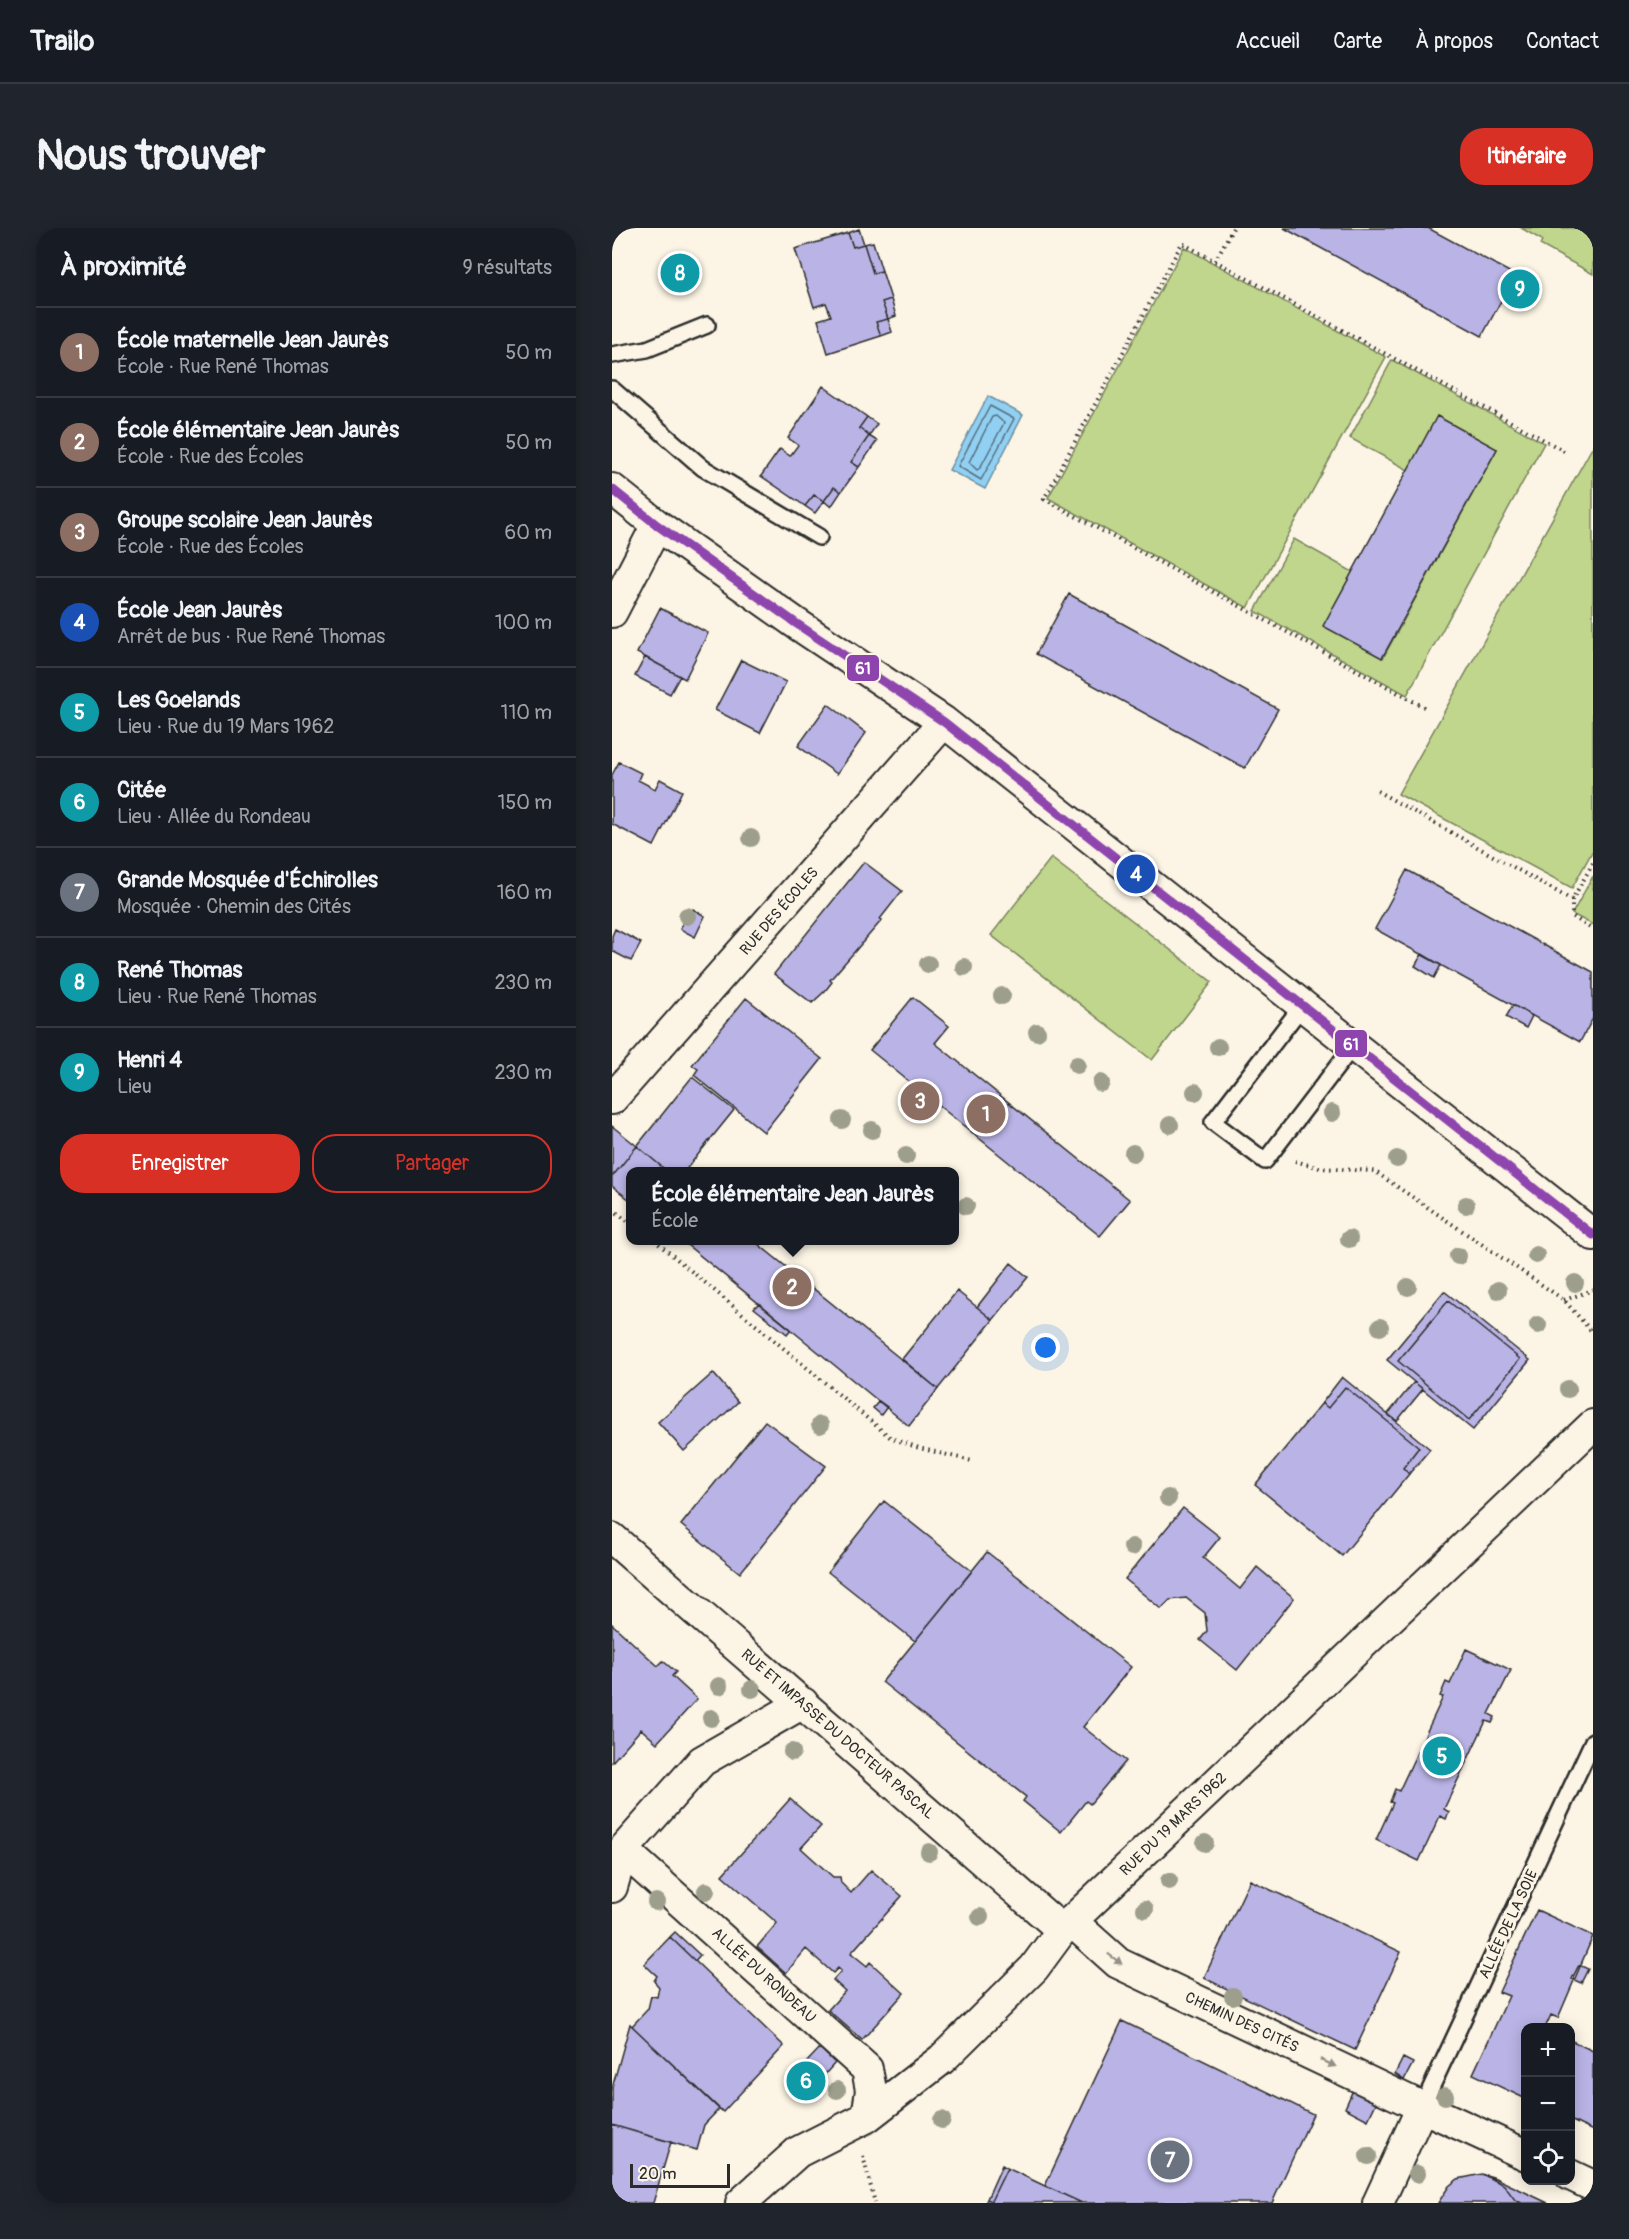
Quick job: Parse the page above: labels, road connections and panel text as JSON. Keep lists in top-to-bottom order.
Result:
{
  "streets": {
    "street": [
      "RUE DES ÉCOLES",
      "RUE ET IMPASSE DU DOCTEUR PASCAL",
      "RUE DU 19 MARS 1962",
      "ALLÉE DU RONDEAU",
      "CHEMIN DES CITÉS"
    ],
    "lane": ["ALLÉE DE LA SOIE"]
  },
  "crossings": [
    ["RUE ET IMPASSE DU DOCTEUR PASCAL", "RUE DU 19 MARS 1962"],
    ["RUE ET IMPASSE DU DOCTEUR PASCAL", "CHEMIN DES CITÉS"],
    ["RUE DU 19 MARS 1962", "ALLÉE DU RONDEAU"],
    ["RUE DU 19 MARS 1962", "CHEMIN DES CITÉS"],
    ["ALLÉE DE LA SOIE", "CHEMIN DES CITÉS"]
  ],
  "one_way": ["CHEMIN DES CITÉS"],
  "lines": ["transit line 61"],
  "scale_bar": "20 m",
  "page": {
    "header": "Trailo",
    "nav": [
      "Accueil",
      "Carte",
      "À propos",
      "Contact"
    ],
    "buttons": [
      "Itinéraire",
      ["Enregistrer", "Partager"]
    ],
    "title": "Nous trouver",
    "heading": ["À proximité", "9 résultats"],
    "pins": [
      "8",
      "9",
      "4",
      "3",
      "1",
      "2",
      "5",
      "6",
      "7"
    ],
    "list": [
      {
        "mark": "1",
        "name": "École maternelle Jean Jaurès",
        "note": "École · Rue René Thomas",
        "value": "50 m"
      },
      {
        "mark": "2",
        "name": "École élémentaire Jean Jaurès",
        "note": "École · Rue des Écoles",
        "value": "50 m"
      },
      {
        "mark": "3",
        "name": "Groupe scolaire Jean Jaurès",
        "note": "École · Rue des Écoles",
        "value": "60 m"
      },
      {
        "mark": "4",
        "name": "École Jean Jaurès",
        "note": "Arrêt de bus · Rue René Thomas",
        "value": "100 m"
      },
      {
        "mark": "5",
        "name": "Les Goelands",
        "note": "Lieu · Rue du 19 Mars 1962",
        "value": "110 m"
      },
      {
        "mark": "6",
        "name": "Citée",
        "note": "Lieu · Allée du Rondeau",
        "value": "150 m"
      },
      {
        "mark": "7",
        "name": "Grande Mosquée d'Échirolles",
        "note": "Mosquée · Chemin des Cités",
        "value": "160 m"
      },
      {
        "mark": "8",
        "name": "René Thomas",
        "note": "Lieu · Rue René Thomas",
        "value": "230 m"
      },
      {
        "mark": "9",
        "name": "Henri 4",
        "note": "Lieu",
        "value": "230 m"
      }
    ],
    "popup": ["École élémentaire Jean Jaurès", "École"],
    "map_buttons": ["+", "−"],
    "scale": "20 m"
  }
}
